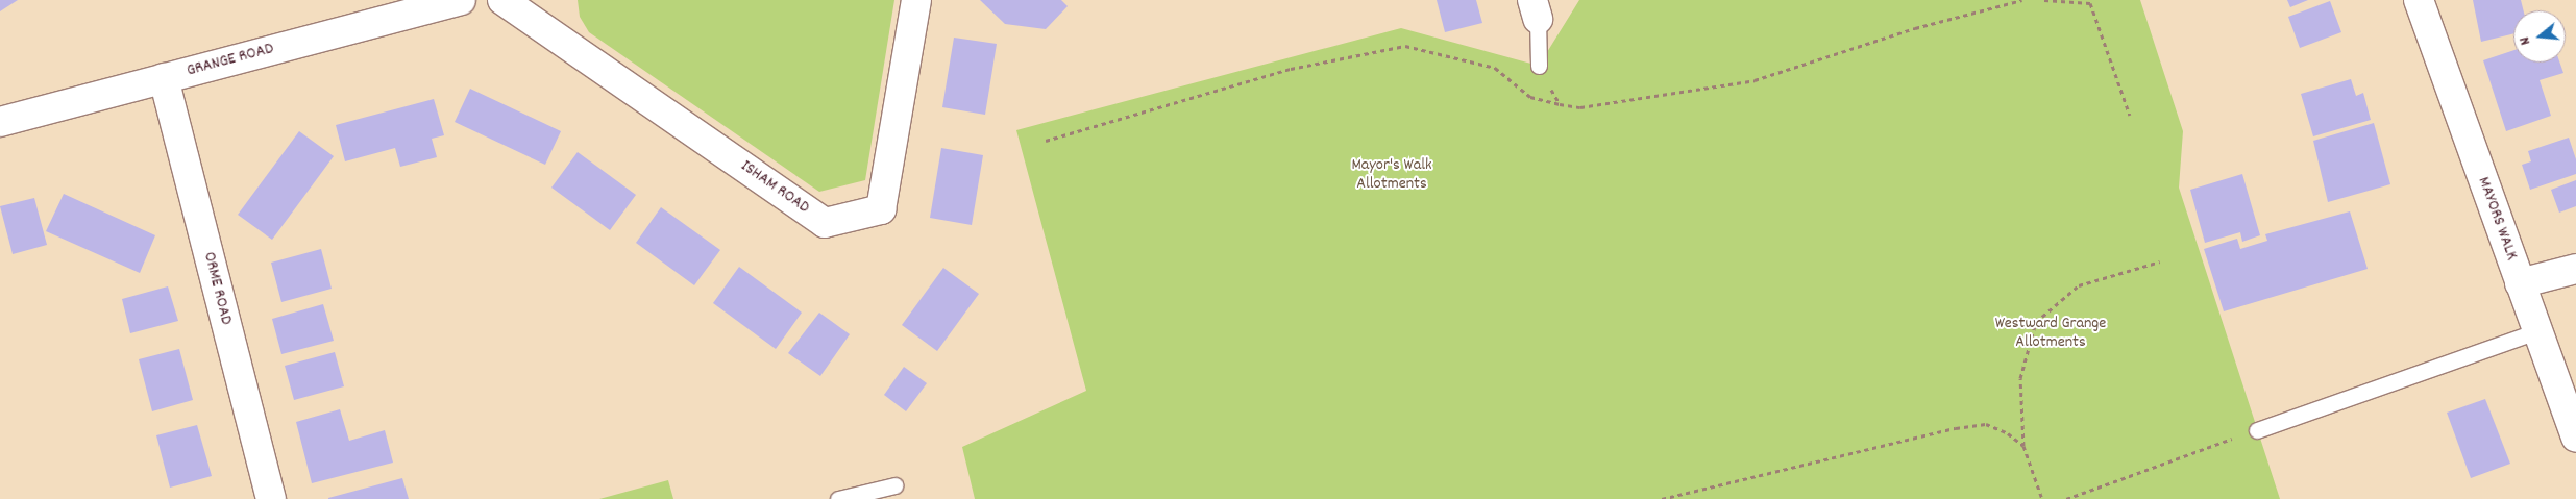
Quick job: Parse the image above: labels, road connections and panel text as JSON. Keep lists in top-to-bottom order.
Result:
{
  "streets": {
    "street": [
      "GRANGE ROAD",
      "ISHAM ROAD",
      "MAYORS WALK",
      "ORME ROAD"
    ]
  },
  "crossings": [
    ["GRANGE ROAD", "ORME ROAD"]
  ],
  "parks": ["Mayor's Walk Allotments", "Westward Grange Allotments"],
  "north": "left"
}
